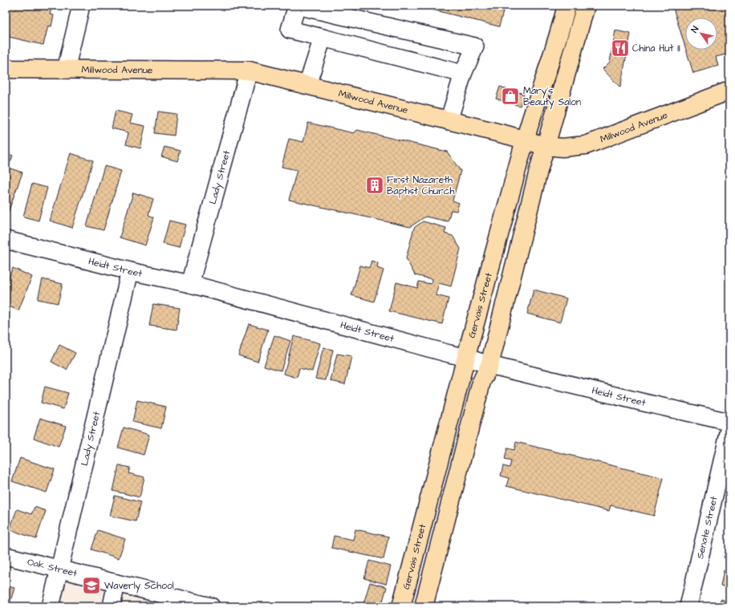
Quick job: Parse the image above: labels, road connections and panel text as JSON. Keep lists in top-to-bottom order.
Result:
{
  "streets": {
    "main road": ["Millwood Avenue", "Gervais Street"],
    "street": [
      "Lady Street",
      "Heidt Street",
      "Senate Street",
      "Oak Street"
    ]
  },
  "crossings": [
    ["Millwood Avenue", "Lady Street"],
    ["Millwood Avenue", "Gervais Street"],
    ["Lady Street", "Heidt Street"],
    ["Lady Street", "Oak Street"],
    ["Heidt Street", "Gervais Street"]
  ],
  "places": {
    "restaurant": ["China Hut II"],
    "shop": ["Mary's Beauty Salon"],
    "building": ["First Nazareth Baptist Church"],
    "school or university": ["Waverly School"]
  },
  "north": "top left"
}
